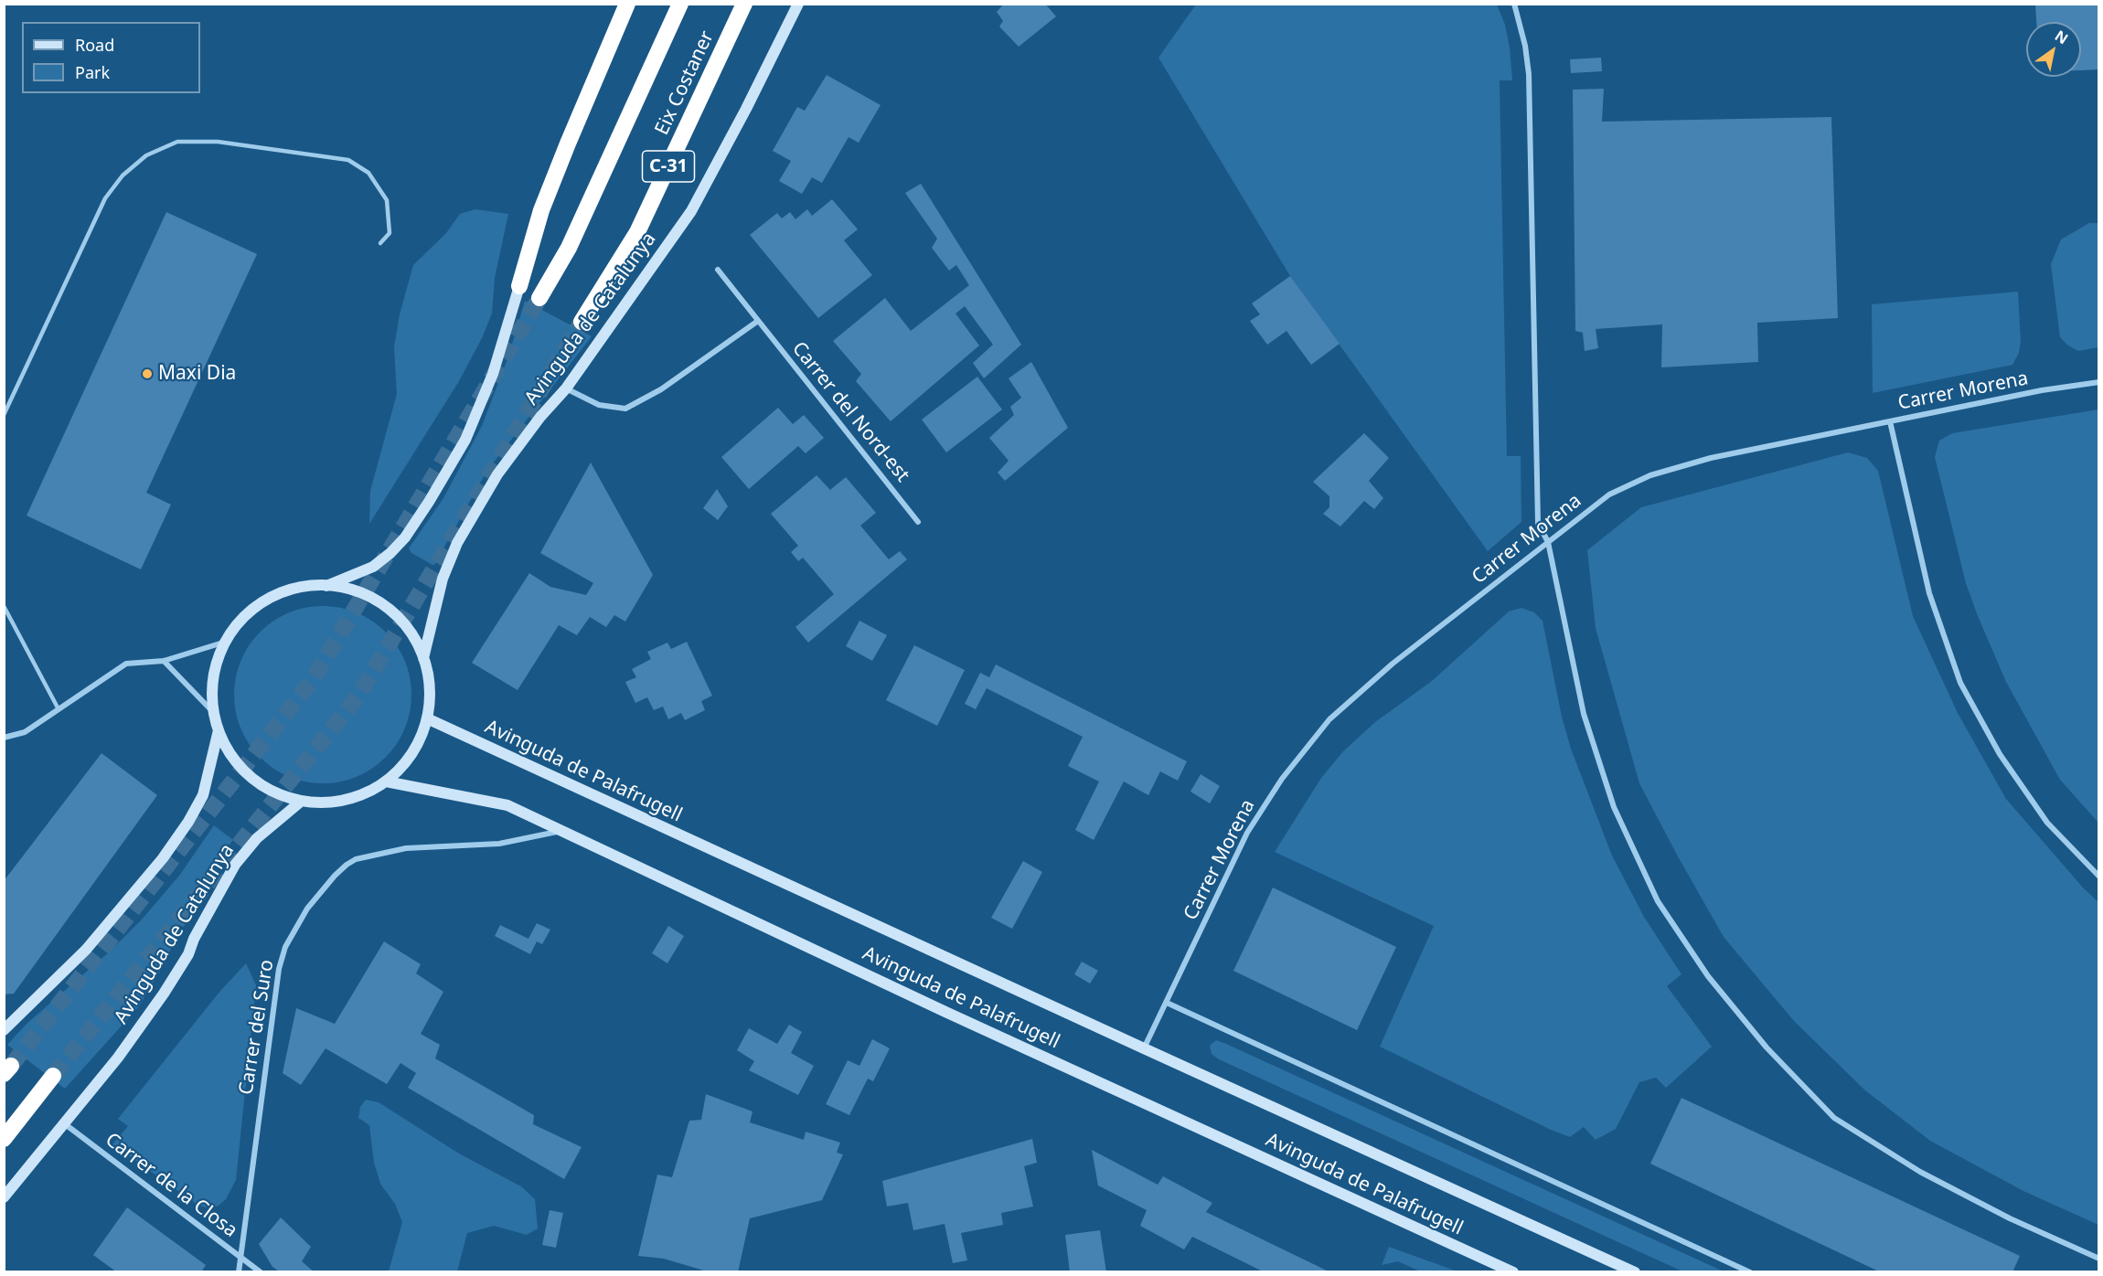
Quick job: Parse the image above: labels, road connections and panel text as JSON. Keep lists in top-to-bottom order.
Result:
{
  "streets": {
    "highway": ["Eix Costaner", "C-31"],
    "main road": ["Avinguda de Catalunya", "Avinguda de Palafrugell"],
    "street": [
      "Carrer Morena",
      "Carrer del Nord-est",
      "Carrer del Suro",
      "Carrer de la Closa"
    ]
  },
  "crossings": [
    ["Avinguda de Catalunya", "Carrer de la Closa"],
    ["Avinguda de Palafrugell", "Carrer del Suro"],
    ["Carrer del Suro", "Carrer de la Closa"]
  ],
  "places": ["Maxi Dia"],
  "legend": ["Road", "Park"],
  "north": "top right"
}
